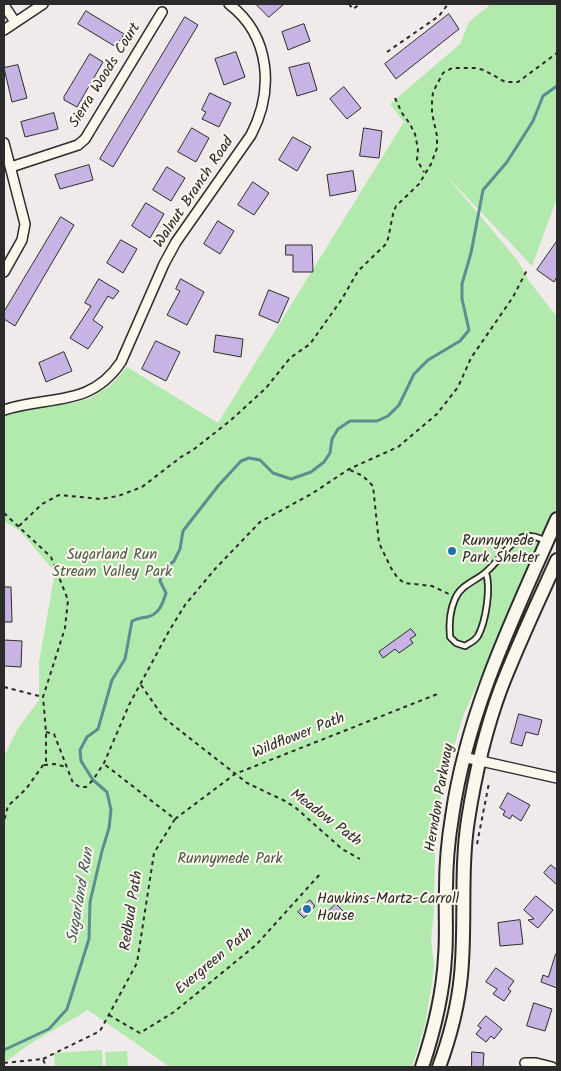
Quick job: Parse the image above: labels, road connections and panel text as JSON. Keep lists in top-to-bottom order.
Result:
{
  "streets": {
    "main road": ["Herndon Parkway"],
    "street": ["Sierra Woods Court", "Walnut Branch Road"],
    "path": [
      "Wildflower Path",
      "Meadow Path",
      "Redbud Path",
      "Evergreen Path"
    ]
  },
  "crossings": [
    ["Wildflower Path", "Meadow Path"],
    ["Wildflower Path", "Redbud Path"],
    ["Redbud Path", "Evergreen Path"]
  ],
  "water": ["Sugarland Run"],
  "parks": ["Sugarland Run Stream Valley Park", "Runnymede Park"],
  "places": ["Runnymede Park Shelter", "Hawkins-Martz-Carroll House"]
}
